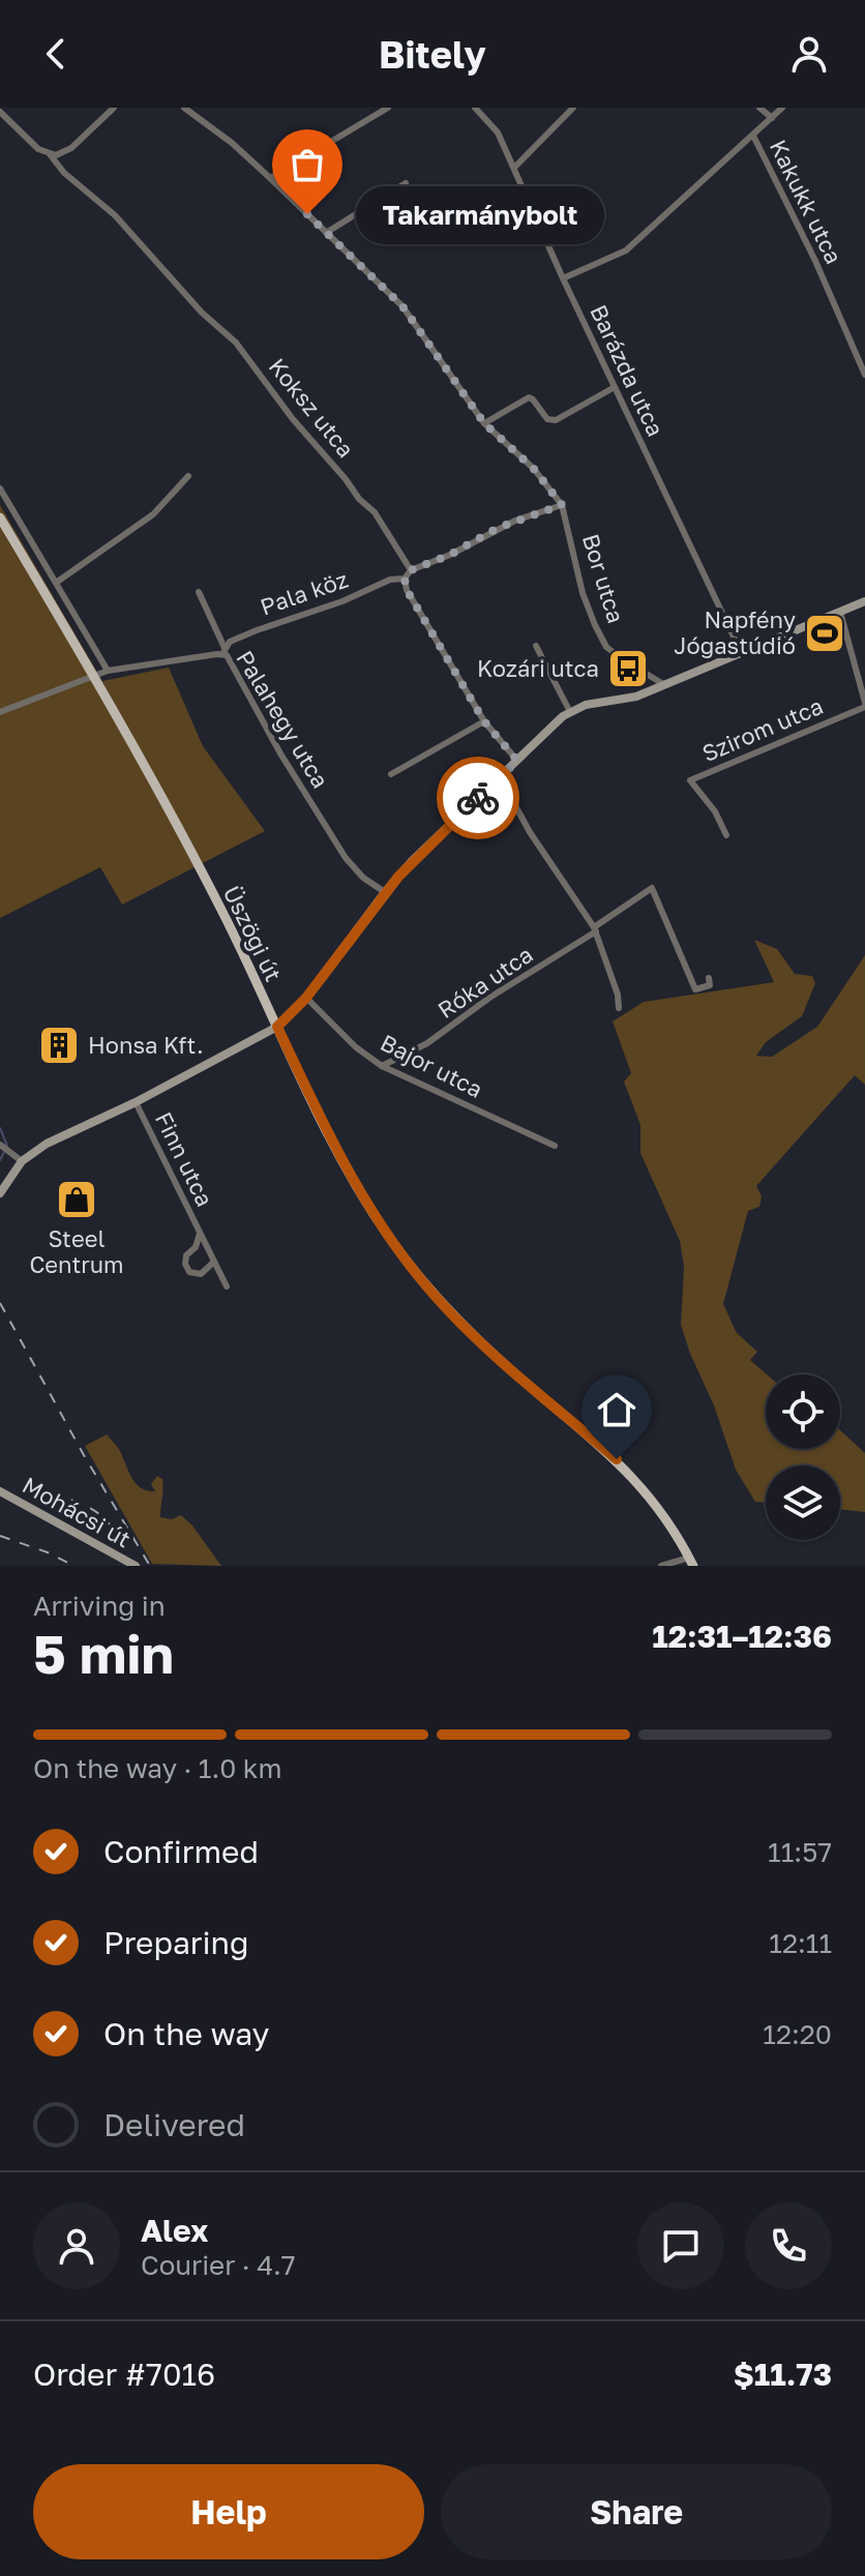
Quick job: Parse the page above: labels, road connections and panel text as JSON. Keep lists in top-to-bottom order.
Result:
{
  "streets": {
    "main road": ["Üszögi út"],
    "street": [
      "Kakukk utca",
      "Barázda utca",
      "Koksz utca",
      "Bor utca",
      "Pala köz",
      "Palahegy utca",
      "Szirom utca",
      "Róka utca",
      "Bajor utca",
      "Finn utca",
      "Mohácsi út"
    ]
  },
  "crossings": [
    ["Pala köz", "Palahegy utca"],
    ["Palahegy utca", "Üszögi út"],
    ["Róka utca", "Bajor utca"]
  ],
  "places": {
    "other": ["Takarmánybolt"],
    "sports": ["Napfény Jógastúdió"],
    "bus stop": ["Kozári utca"],
    "building": ["Honsa Kft."],
    "shop": ["Steel Centrum"]
  },
  "page": {
    "header": "Bitely",
    "bubble": "Takarmánybolt",
    "heading": ["5 min", "Arriving in", "12:31–12:36"],
    "panel": [
      "Alex",
      "Courier · 4.7",
      "Order #7016",
      "$11.73"
    ],
    "bar": "On the way · 1.0 km",
    "list": [
      ["Confirmed", "11:57"],
      ["Preparing", "12:11"],
      ["On the way", "12:20"],
      "Delivered"
    ],
    "buttons": ["Help", "Share"]
  }
}
